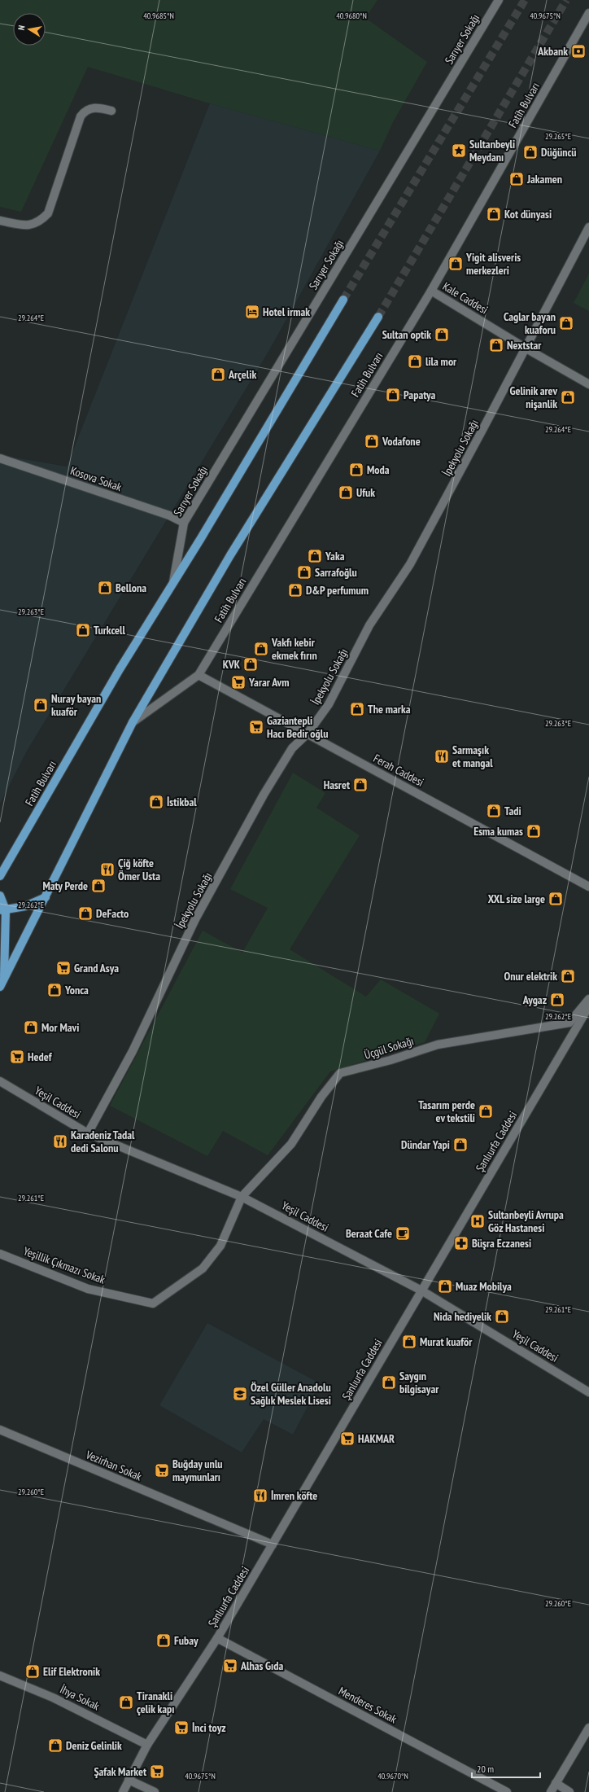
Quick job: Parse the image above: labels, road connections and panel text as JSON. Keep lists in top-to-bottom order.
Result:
{
  "streets": {
    "main road": ["Fatih Bulvarı"],
    "street": [
      "Sarıyer Sokağı",
      "Kale Caddesi",
      "İpekyolu Sokağı",
      "Kosova Sokak",
      "Ferah Caddesi",
      "Üçgül Sokağı",
      "Yeşil Caddesi",
      "Şanlıurfa Caddesi",
      "Yeşillik Çıkmazı Sokak",
      "Vezirhan Sokak",
      "İhya Sokak",
      "Menderes Sokak"
    ]
  },
  "crossings": [
    ["Sarıyer Sokağı", "Fatih Bulvarı"],
    ["Sarıyer Sokağı", "Kosova Sokak"],
    ["Fatih Bulvarı", "Kale Caddesi"],
    ["Fatih Bulvarı", "Ferah Caddesi"],
    ["Kale Caddesi", "İpekyolu Sokağı"],
    ["İpekyolu Sokağı", "Ferah Caddesi"],
    ["İpekyolu Sokağı", "Yeşil Caddesi"],
    ["Üçgül Sokağı", "Yeşil Caddesi"],
    ["Üçgül Sokağı", "Yeşillik Çıkmazı Sokak"],
    ["Yeşil Caddesi", "Şanlıurfa Caddesi"],
    ["Yeşil Caddesi", "Yeşillik Çıkmazı Sokak"],
    ["Şanlıurfa Caddesi", "Vezirhan Sokak"],
    ["Şanlıurfa Caddesi", "İhya Sokak"],
    ["Şanlıurfa Caddesi", "Menderes Sokak"]
  ],
  "places": {
    "bank": ["Akbank"],
    "place": ["Sultanbeyli Meydanı"],
    "shop": [
      "Düğüncü",
      "Jakamen",
      "Kot dünyasi",
      "Yigit alisveris merkezleri",
      "Caglar bayan kuaforu",
      "Sultan optik",
      "Nextstar",
      "lila mor",
      "Arçelik",
      "Papatya",
      "Gelinik arev nişanlik",
      "Vodafone",
      "Moda",
      "Ufuk",
      "Yaka",
      "Sarrafoğlu",
      "Bellona",
      "D&P perfumum",
      "Turkcell",
      "Vakfı kebir ekmek fırın",
      "KVK",
      "Nuray bayan kuaför",
      "The marka",
      "Hasret",
      "İstikbal",
      "Tadi",
      "Esma kumas",
      "Maty Perde",
      "XXL size large",
      "DeFacto",
      "Onur elektrik",
      "Yonca",
      "Aygaz",
      "Mor Mavi",
      "Tasarım perde ev tekstili",
      "Dündar Yapi",
      "Muaz Mobilya",
      "Nida hediyelik",
      "Murat kuaför",
      "Saygın bilgisayar",
      "Fubay",
      "Elif Elektronik",
      "Tiranakli çelik kapı",
      "Deniz Gelinlik"
    ],
    "hotel": ["Hotel irmak"],
    "supermarket": [
      "Yarar Avm",
      "Gaziantepli Hacı Bedir oğlu",
      "Grand Asya",
      "Hedef",
      "HAKMAR",
      "Buğday unlu maymunları",
      "Alhas Gıda",
      "İnci toyz",
      "Şafak Market"
    ],
    "restaurant": [
      "Sarmaşık et mangal",
      "Çiğ köfte Ömer Usta",
      "Karadeniz Tadal dedi Salonu",
      "İmren köfte"
    ],
    "hospital": ["Sultanbeyli Avrupa Göz Hastanesi"],
    "cafe": ["Beraat Cafe"],
    "pharmacy": ["Büşra Eczanesi"],
    "school or university": ["Özel Güller Anadolu Sağlık Meslek Lisesi"]
  },
  "scale_bar": "20 m",
  "north": "left",
  "coordinates": [
    "40.9685°N",
    "40.9680°N",
    "40.9675°N",
    "29.265°E",
    "29.264°E",
    "29.263°E",
    "29.262°E",
    "29.261°E",
    "29.260°E",
    "40.9670°N"
  ]
}
